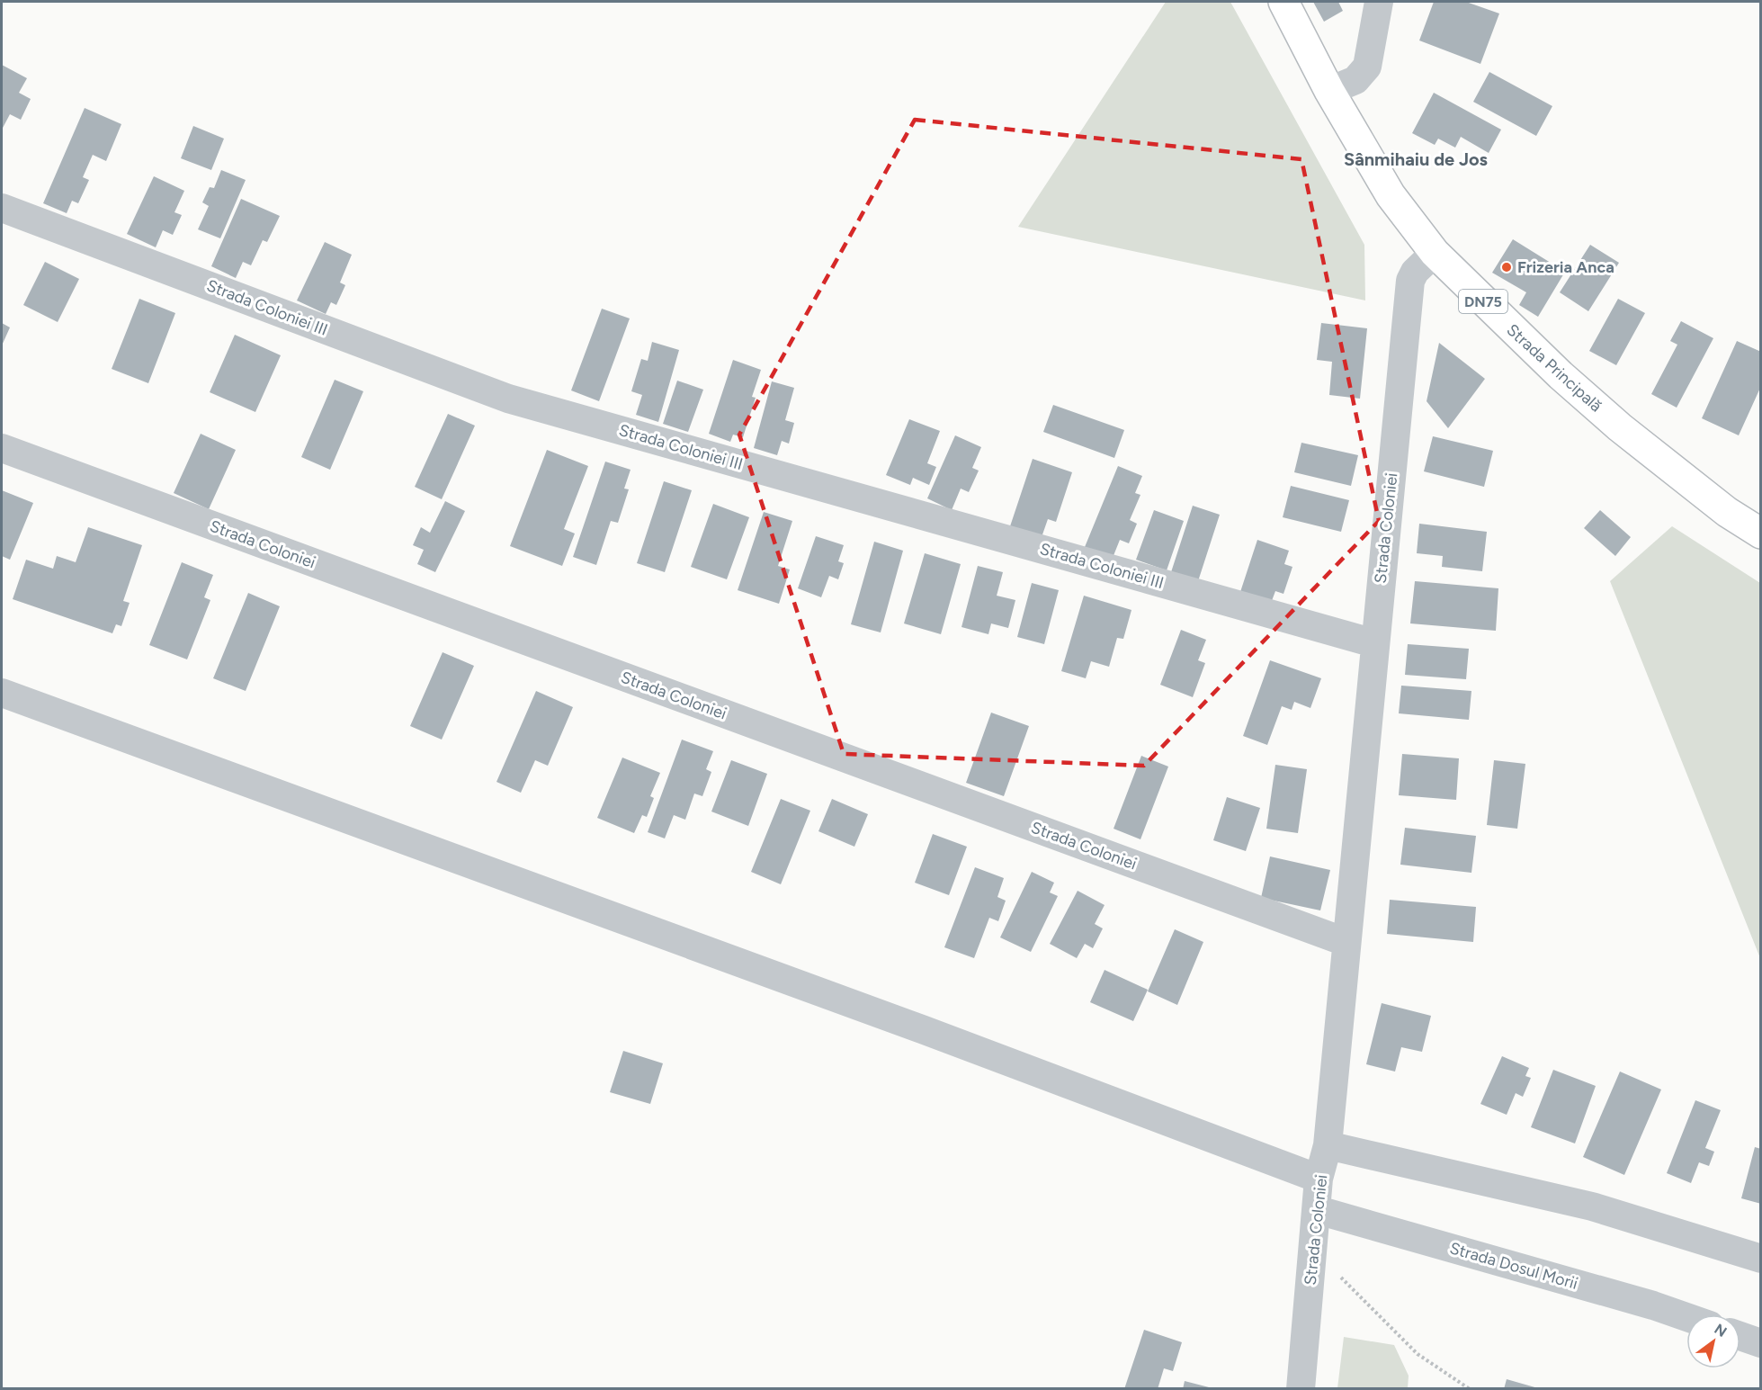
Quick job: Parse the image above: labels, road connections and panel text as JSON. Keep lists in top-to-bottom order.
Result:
{
  "streets": {
    "main road": ["DN75", "Strada Principală"],
    "street": ["Strada Coloniei III", "Strada Coloniei", "Strada Dosul Morii"]
  },
  "crossings": [
    ["Strada Coloniei III", "Strada Coloniei"],
    ["Strada Principală", "Strada Coloniei"],
    ["Strada Coloniei", "Strada Dosul Morii"]
  ],
  "districts": ["Sânmihaiu de Jos"],
  "places": ["Frizeria Anca"],
  "north": "top right"
}
